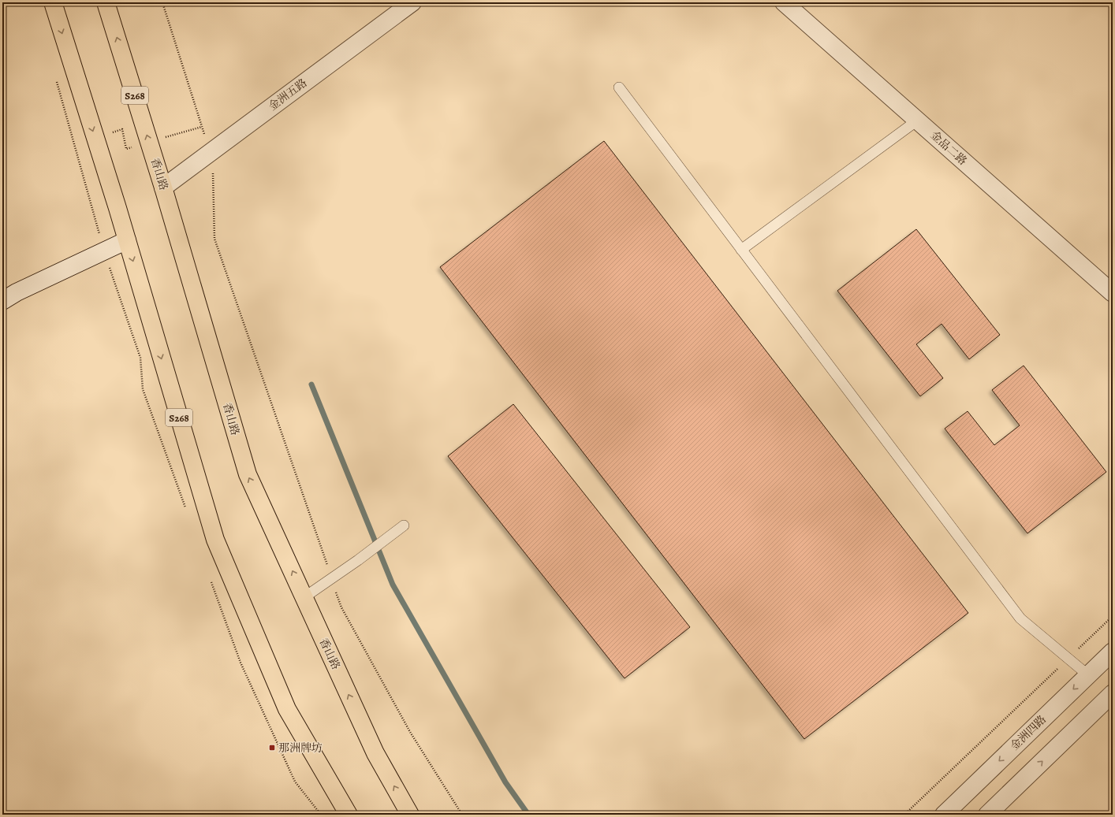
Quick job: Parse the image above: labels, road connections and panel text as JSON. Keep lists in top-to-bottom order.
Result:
{
  "streets": {
    "main road": ["S268", "香山路"],
    "street": ["金洲五路", "金品二路", "金洲四路"]
  },
  "crossings": [
    ["金洲五路", "香山路"]
  ],
  "places": {
    "transit": ["那洲牌坊"]
  }
}
